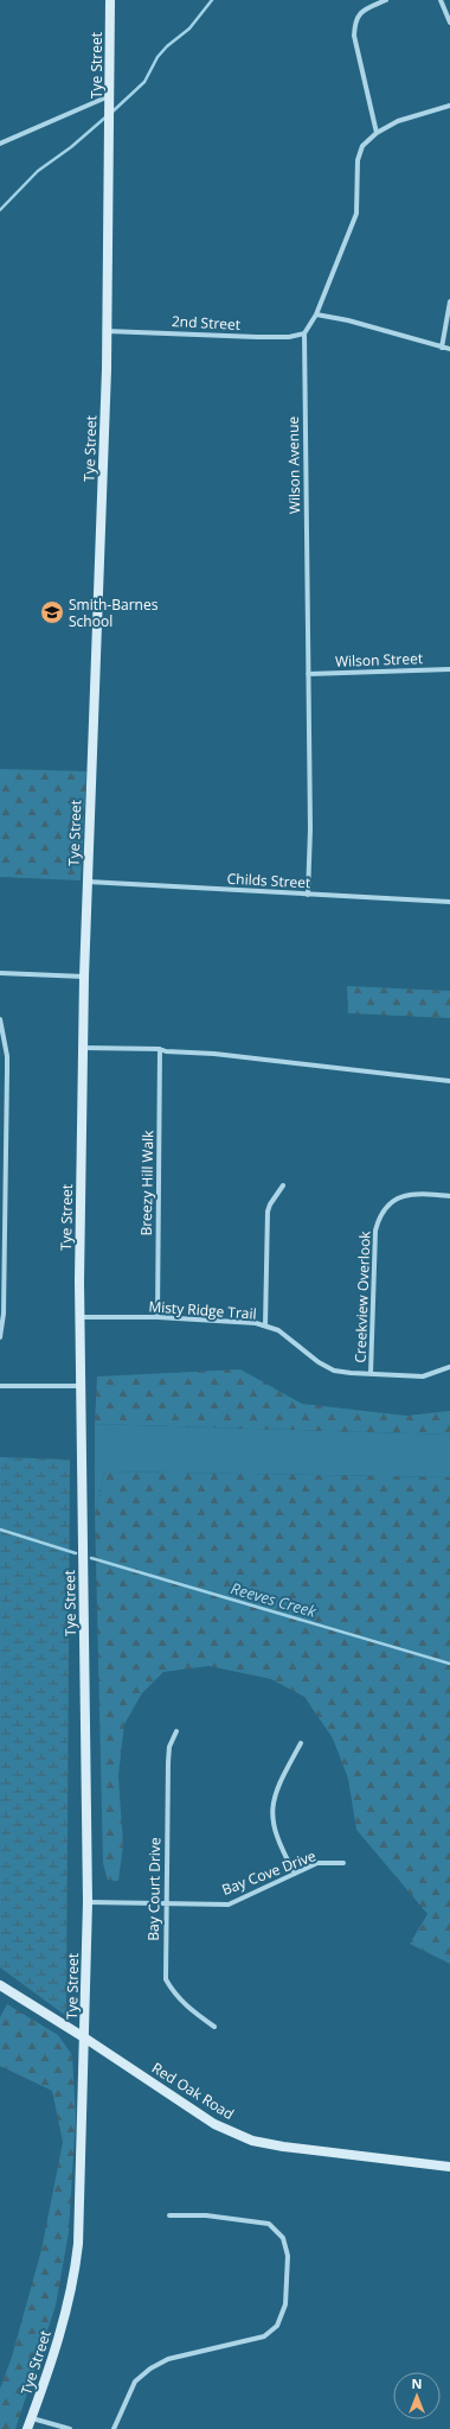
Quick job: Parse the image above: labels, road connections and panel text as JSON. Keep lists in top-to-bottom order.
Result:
{
  "streets": {
    "street": [
      "Tye Street",
      "2nd Street",
      "Wilson Avenue",
      "Wilson Street",
      "Childs Street",
      "Breezy Hill Walk",
      "Creekview Overlook",
      "Misty Ridge Trail",
      "Bay Cove Drive",
      "Bay Court Drive",
      "Red Oak Road"
    ]
  },
  "crossings": [
    ["Tye Street", "2nd Street"],
    ["Tye Street", "Childs Street"],
    ["Tye Street", "Misty Ridge Trail"],
    ["Tye Street", "Bay Cove Drive"],
    ["Tye Street", "Red Oak Road"],
    ["2nd Street", "Wilson Avenue"],
    ["Wilson Avenue", "Wilson Street"],
    ["Wilson Avenue", "Childs Street"],
    ["Breezy Hill Walk", "Misty Ridge Trail"],
    ["Creekview Overlook", "Misty Ridge Trail"],
    ["Bay Cove Drive", "Bay Court Drive"]
  ],
  "water": ["Reeves Creek"],
  "places": {
    "school or university": ["Smith-Barnes School"]
  },
  "north": "top"
}
